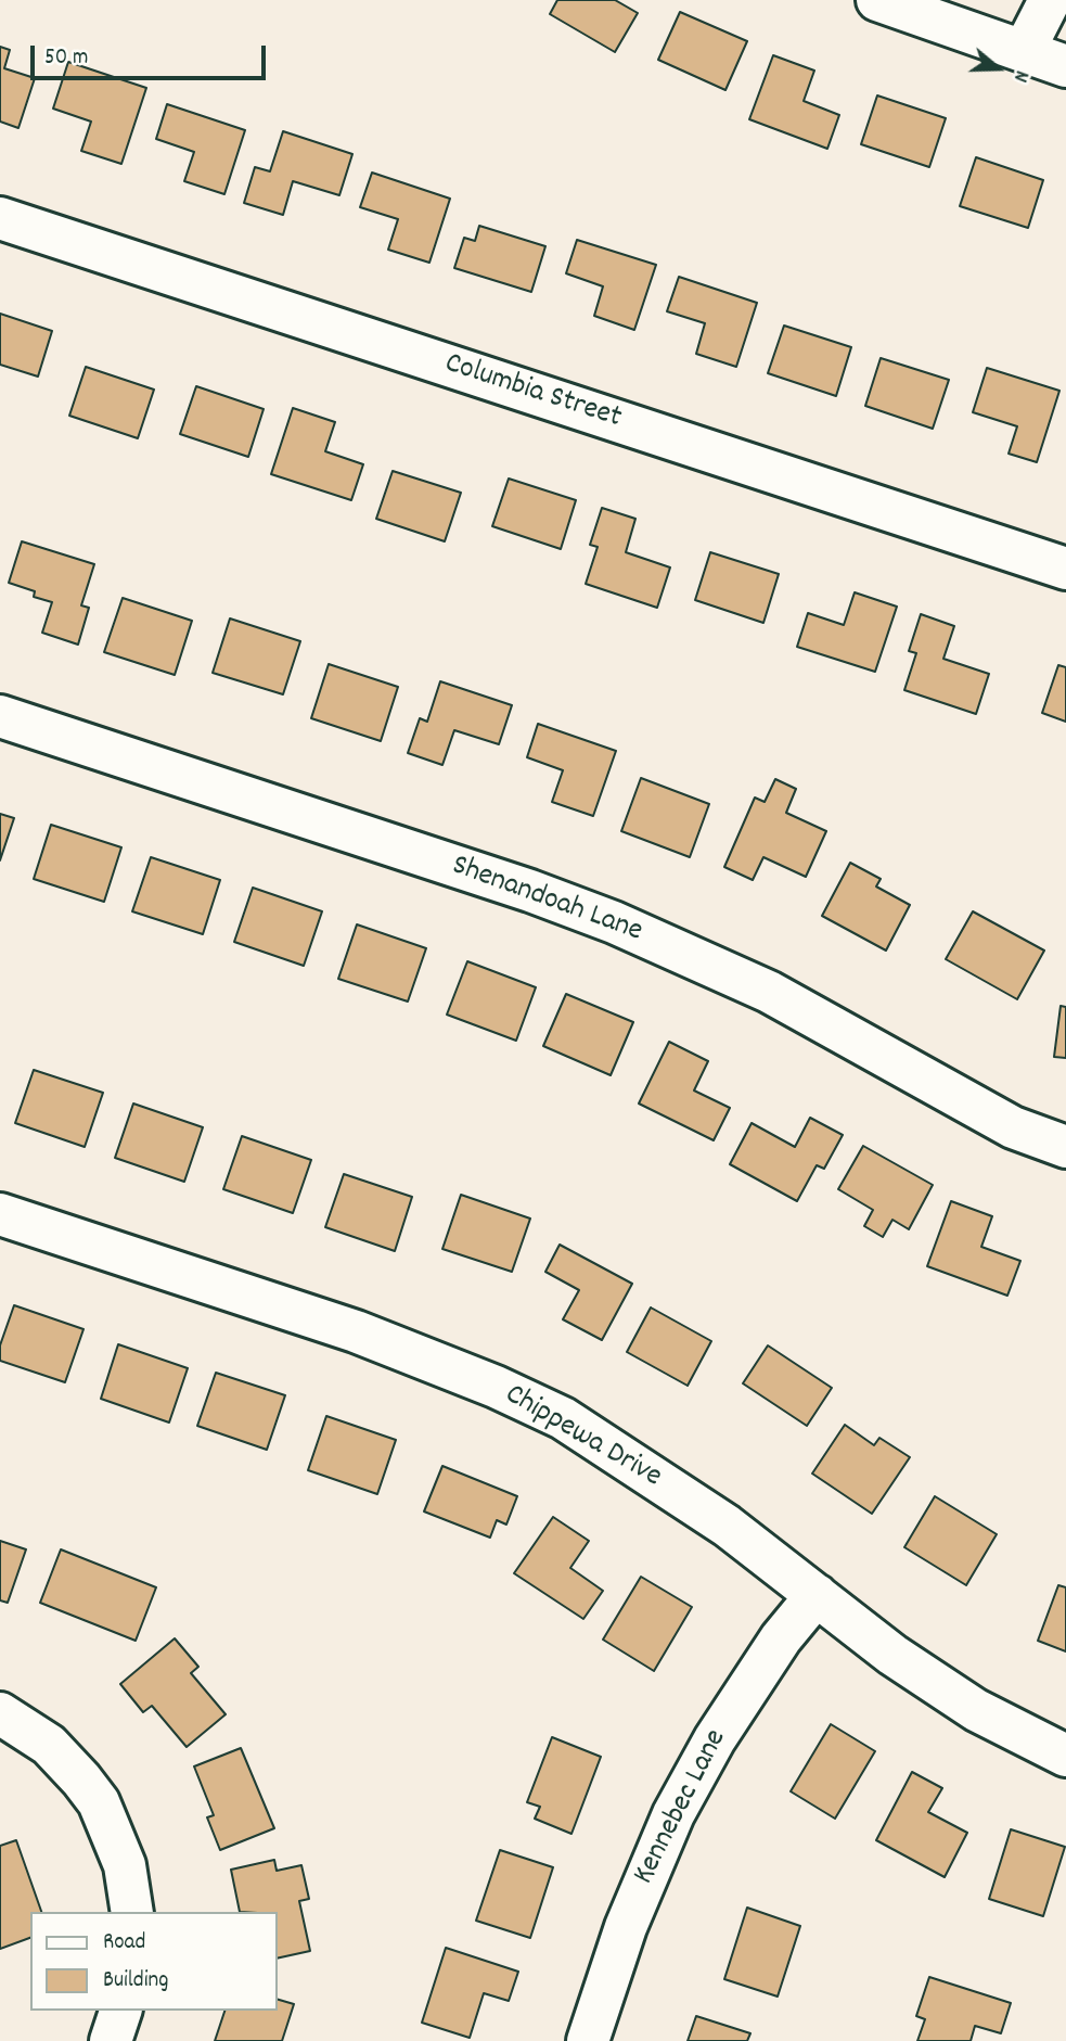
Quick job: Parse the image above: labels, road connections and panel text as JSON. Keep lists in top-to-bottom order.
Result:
{
  "streets": {
    "street": [
      "Columbia Street",
      "Shenandoah Lane",
      "Chippewa Drive",
      "Kennebec Lane"
    ]
  },
  "crossings": [
    ["Chippewa Drive", "Kennebec Lane"]
  ],
  "legend": ["Road", "Building"],
  "scale_bar": "50 m",
  "north": "right"
}
